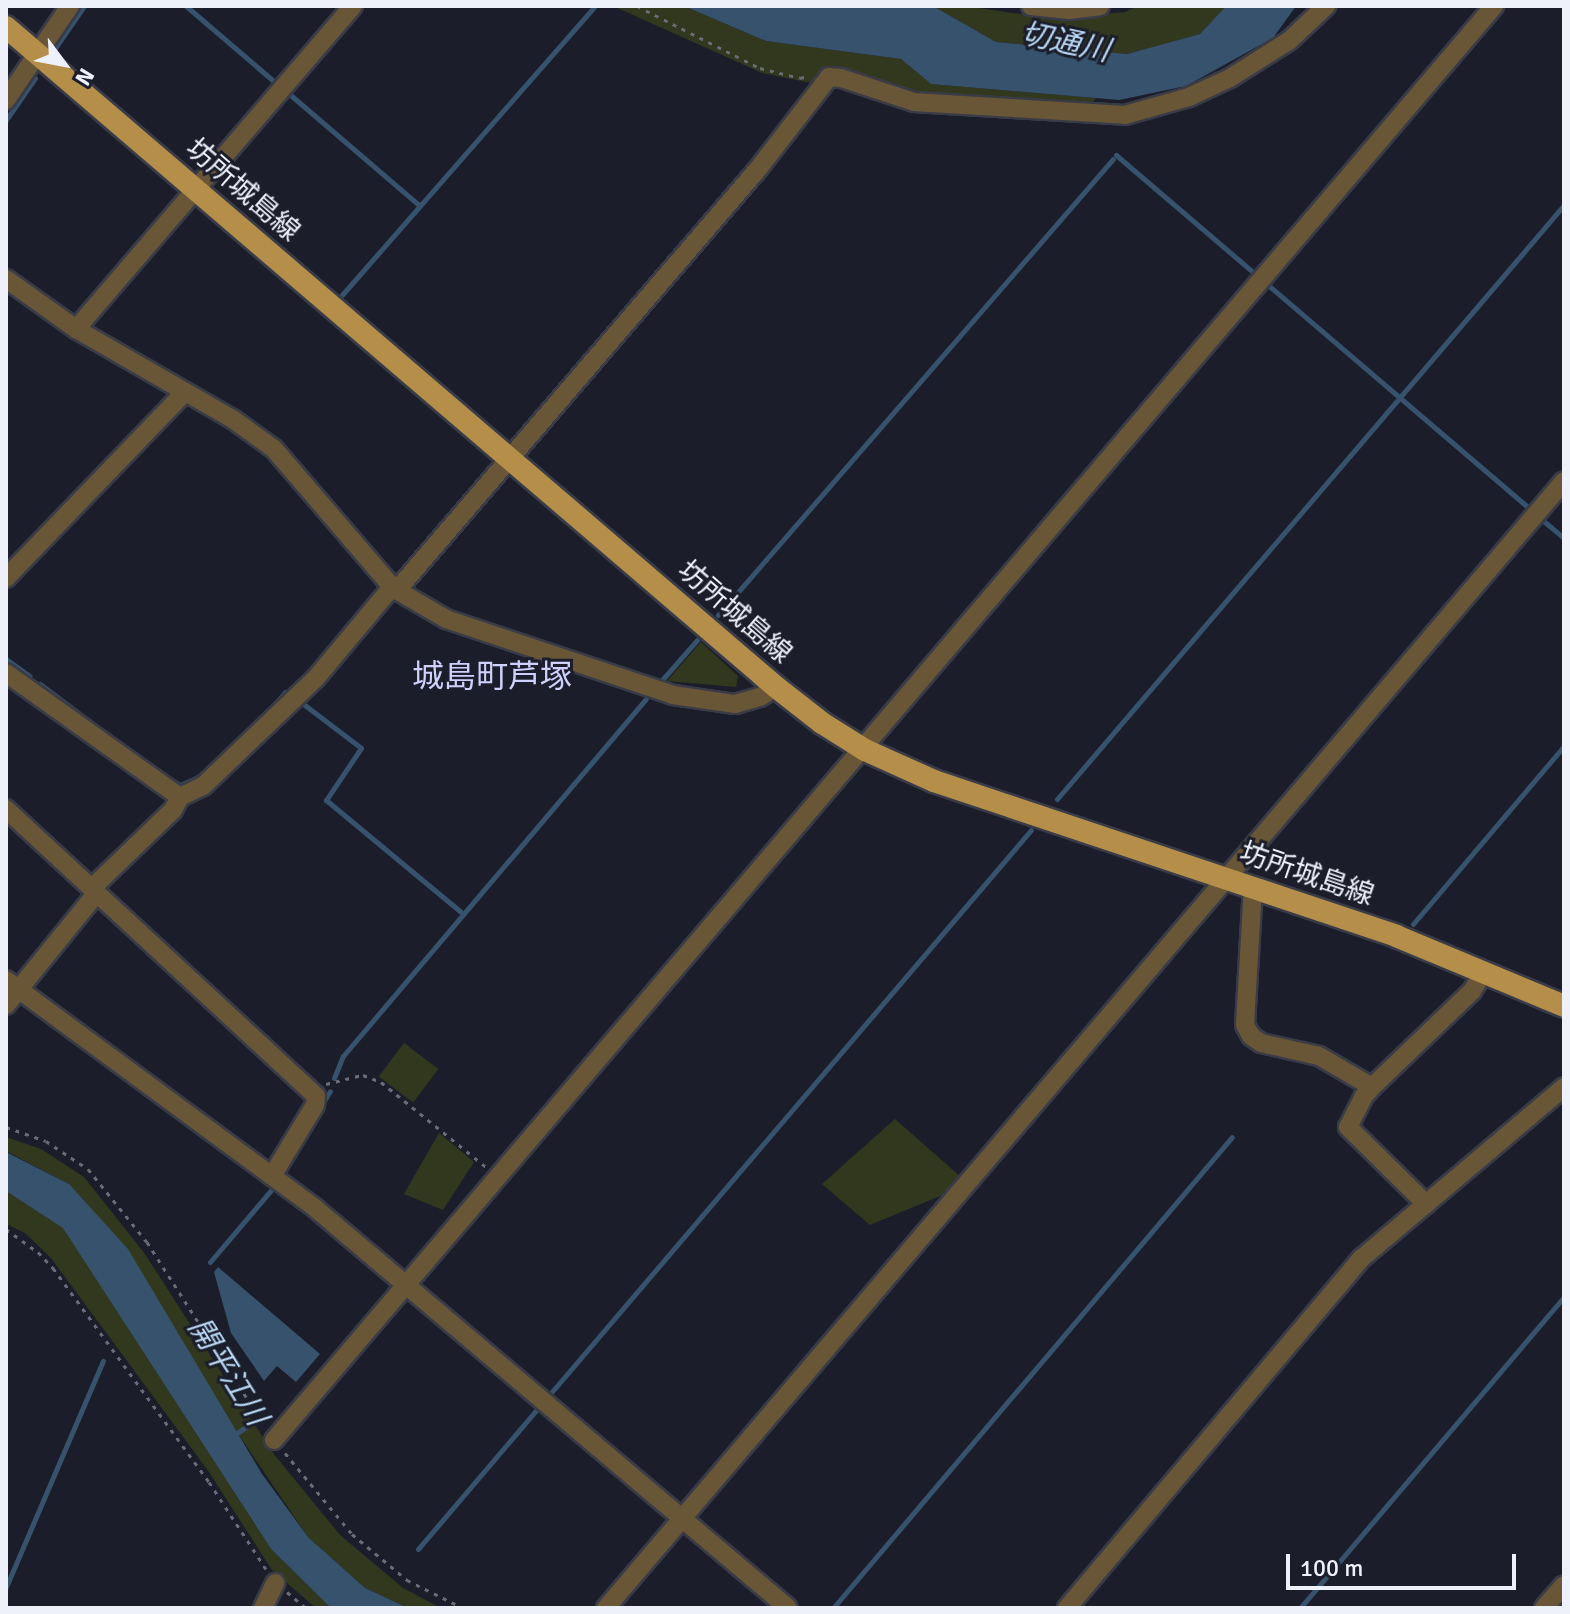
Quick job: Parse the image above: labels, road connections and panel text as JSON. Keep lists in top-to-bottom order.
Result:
{
  "streets": {
    "main road": ["坊所城島線"]
  },
  "districts": ["城島町芦塚"],
  "water": ["切通川", "開平江川"],
  "scale_bar": "100 m",
  "north": "bottom right"
}
